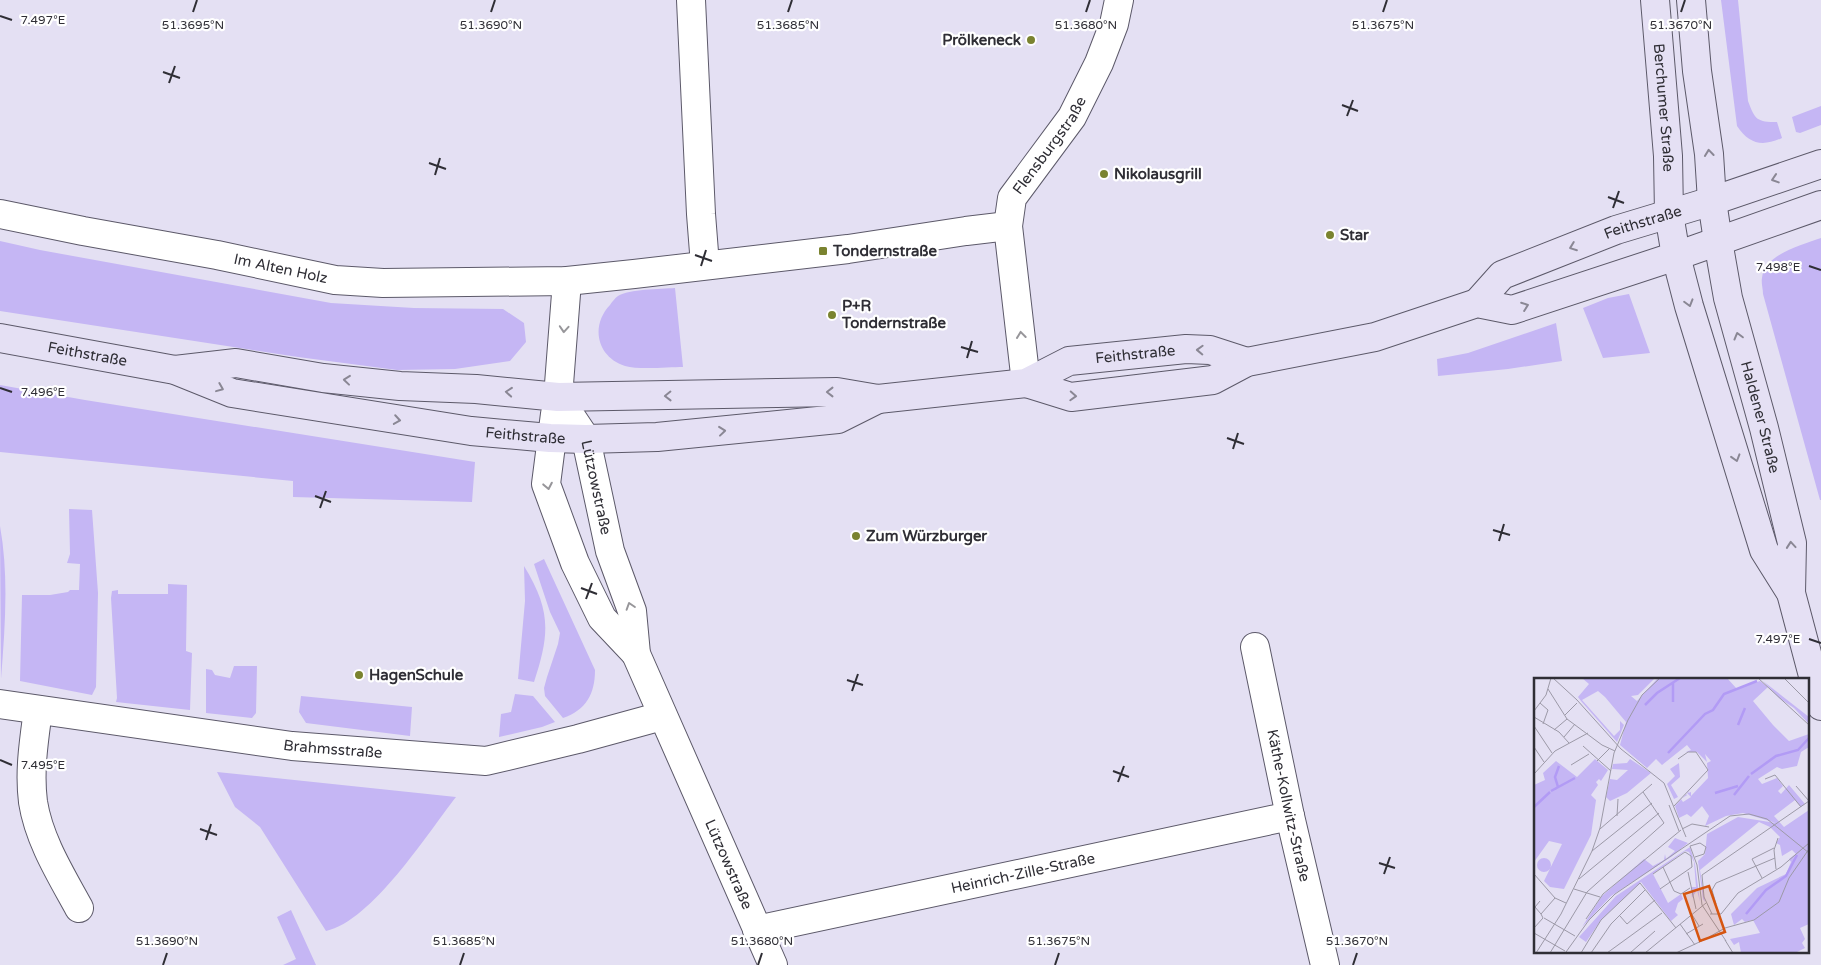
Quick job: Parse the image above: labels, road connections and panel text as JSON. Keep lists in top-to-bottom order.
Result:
{
  "streets": {
    "main road": ["Berchumer Straße", "Feithstraße", "Haldener Straße"],
    "street": [
      "Flensburgstraße",
      "Im Alten Holz",
      "Lützowstraße",
      "Brahmsstraße",
      "Käthe-Kollwitz-Straße",
      "Heinrich-Zille-Straße"
    ]
  },
  "crossings": [
    ["Berchumer Straße", "Feithstraße"],
    ["Berchumer Straße", "Haldener Straße"],
    ["Flensburgstraße", "Feithstraße"],
    ["Flensburgstraße", "Im Alten Holz"],
    ["Feithstraße", "Haldener Straße"],
    ["Feithstraße", "Lützowstraße"],
    ["Lützowstraße", "Brahmsstraße"],
    ["Lützowstraße", "Heinrich-Zille-Straße"],
    ["Käthe-Kollwitz-Straße", "Heinrich-Zille-Straße"]
  ],
  "one_way": ["Flensburgstraße"],
  "places": {
    "other": [
      "Prölkeneck",
      "Nikolausgrill",
      "Star",
      "P+R Tondernstraße",
      "Zum Würzburger",
      "HagenSchule"
    ],
    "transit": ["Tondernstraße"]
  },
  "coordinates": [
    "7.497°E",
    "51.3695°N",
    "51.3690°N",
    "51.3685°N",
    "51.3680°N",
    "51.3675°N",
    "51.3670°N",
    "7.498°E",
    "7.496°E",
    "7.495°E"
  ]
}
